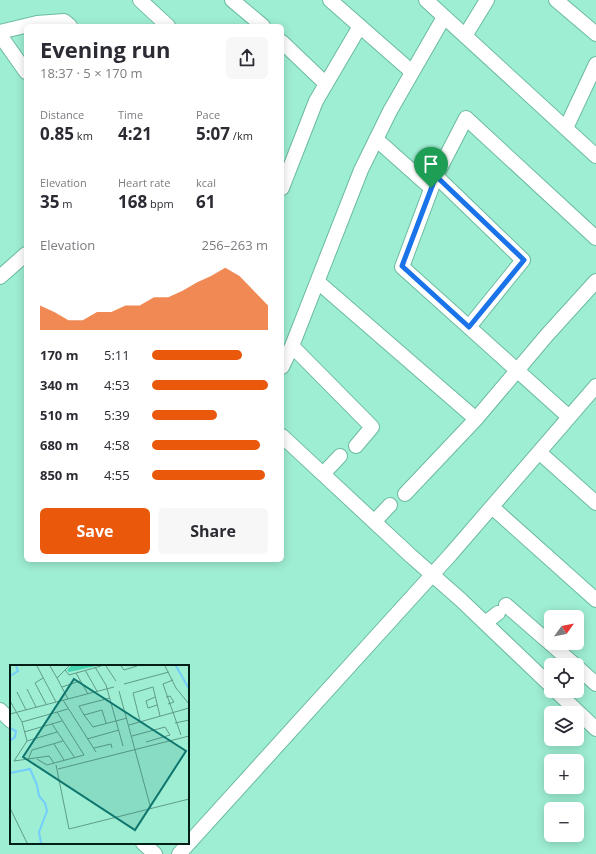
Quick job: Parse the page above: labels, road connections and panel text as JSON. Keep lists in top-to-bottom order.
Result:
{
  "north": "top right",
  "page": {
    "heading": ["Evening run", "18:37 · 5 × 170 m"],
    "stats": [
      ["Distance", "0.85 km"],
      ["Time", "4:21"],
      ["Pace", "5:07 /km"],
      ["Elevation", "35 m"],
      ["Heart rate", "168 bpm"],
      ["kcal", "61"]
    ],
    "chart": ["Elevation", "256–263 m"],
    "list": [
      {
        "name": "170 m",
        "note": "5:11"
      },
      {
        "name": "340 m",
        "note": "4:53"
      },
      {
        "name": "510 m",
        "note": "5:39"
      },
      {
        "name": "680 m",
        "note": "4:58"
      },
      {
        "name": "850 m",
        "note": "4:55"
      }
    ],
    "buttons": ["Save", "Share"],
    "map_buttons": ["+", "−"]
  }
}
